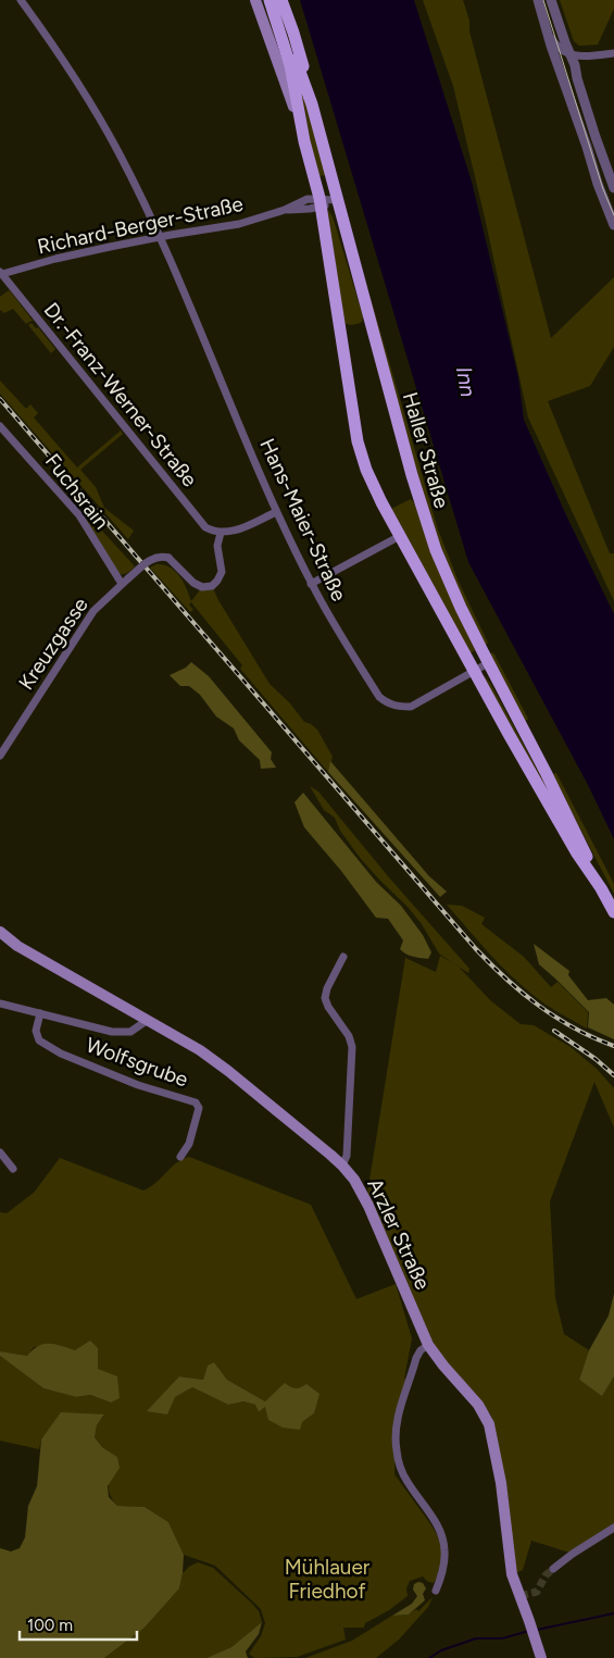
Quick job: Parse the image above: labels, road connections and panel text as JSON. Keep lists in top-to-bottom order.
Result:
{
  "streets": {
    "main road": ["Haller Straße", "Arzler Straße"],
    "street": [
      "Richard-Berger-Straße",
      "Dr.-Franz-Werner-Straße",
      "Fuchsrain",
      "Hans-Maier-Straße",
      "Kreuzgasse",
      "Wolfsgrube"
    ]
  },
  "crossings": [
    ["Richard-Berger-Straße", "Dr.-Franz-Werner-Straße"],
    ["Richard-Berger-Straße", "Haller Straße"],
    ["Richard-Berger-Straße", "Hans-Maier-Straße"],
    ["Dr.-Franz-Werner-Straße", "Kreuzgasse"],
    ["Haller Straße", "Hans-Maier-Straße"],
    ["Fuchsrain", "Kreuzgasse"]
  ],
  "water": ["Inn"],
  "parks": ["Mühlauer Friedhof"],
  "scale_bar": "100 m"
}
